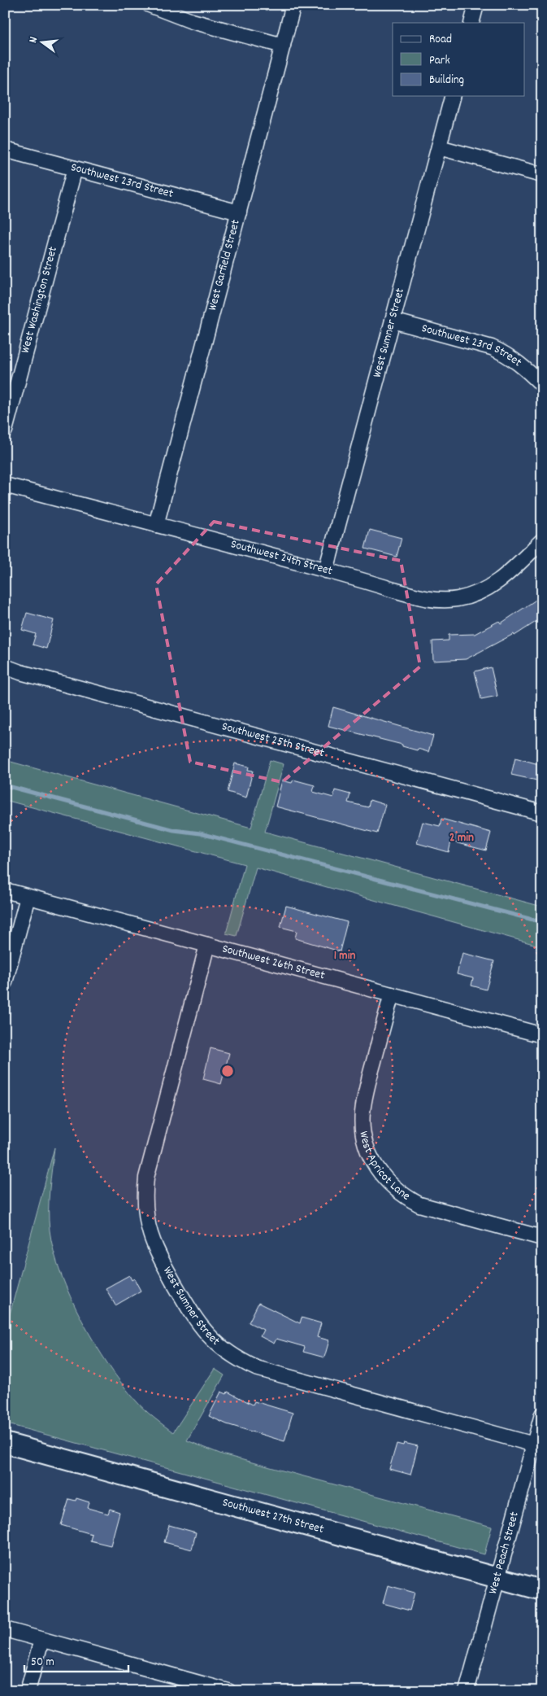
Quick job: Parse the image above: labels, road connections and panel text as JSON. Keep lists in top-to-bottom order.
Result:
{
  "streets": {
    "street": [
      "Southwest 23rd Street",
      "West Garfield Street",
      "West Washington Street",
      "West Sumner Street",
      "Southwest 24th Street",
      "Southwest 25th Street",
      "Southwest 26th Street",
      "West Apricot Lane",
      "Southwest 27th Street",
      "West Peach Street"
    ]
  },
  "crossings": [
    ["Southwest 23rd Street", "West Garfield Street"],
    ["Southwest 23rd Street", "West Washington Street"],
    ["Southwest 23rd Street", "West Sumner Street"],
    ["West Garfield Street", "Southwest 24th Street"],
    ["West Sumner Street", "Southwest 24th Street"],
    ["West Sumner Street", "Southwest 26th Street"],
    ["West Sumner Street", "West Peach Street"],
    ["Southwest 26th Street", "West Apricot Lane"],
    ["Southwest 27th Street", "West Peach Street"]
  ],
  "legend": ["Road", "Park", "Building"],
  "scale_bar": "50 m",
  "north": "left",
  "rings": ["2 min", "1 min"]
}
